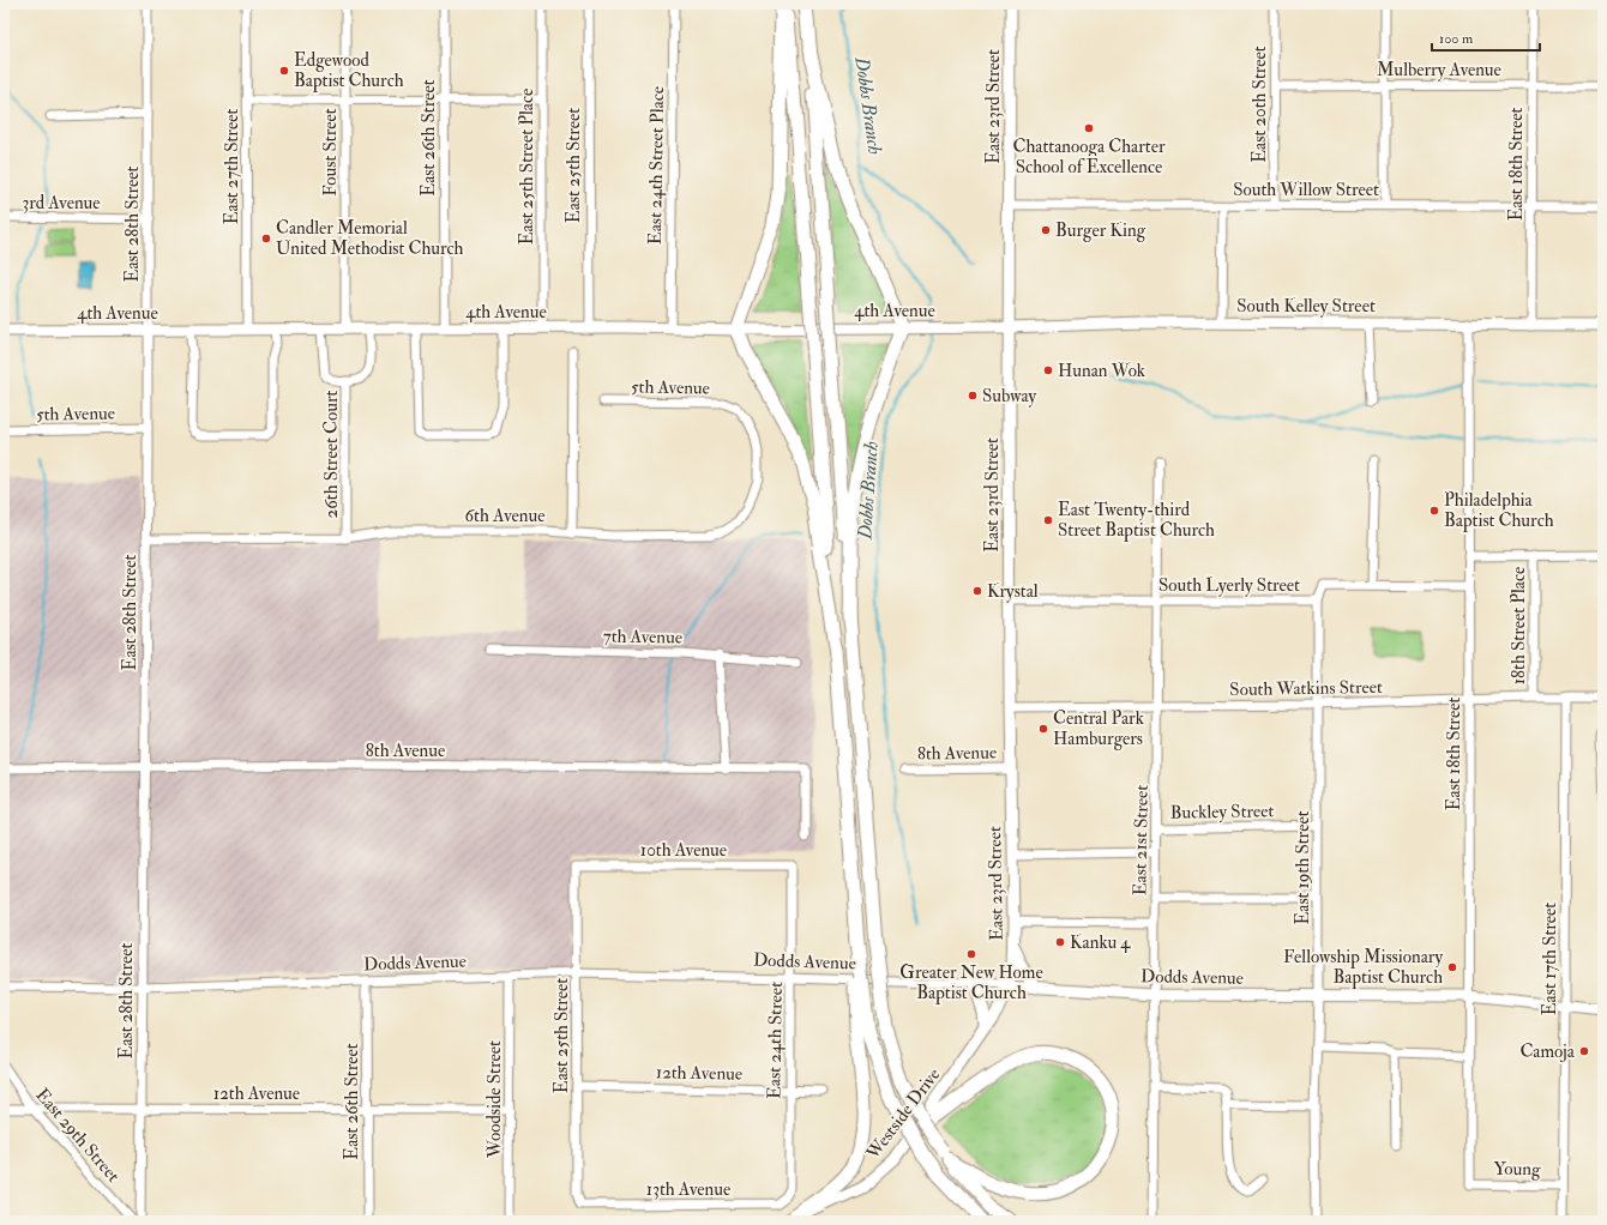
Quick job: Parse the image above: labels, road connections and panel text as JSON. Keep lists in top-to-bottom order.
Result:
{
  "streets": {
    "main road": [
      "East 23rd Street",
      "South Kelley Street",
      "4th Avenue",
      "Dodds Avenue",
      "Westside Drive"
    ],
    "street": [
      "Mulberry Avenue",
      "East 20th Street",
      "East 26th Street",
      "Foust Street",
      "East 18th Street",
      "East 25th Street",
      "East 24th Street Place",
      "East 27th Street",
      "East 25th Street Place",
      "South Willow Street",
      "3rd Avenue",
      "East 28th Street",
      "5th Avenue",
      "26th Street Court",
      "6th Avenue",
      "South Lyerly Street",
      "18th Street Place",
      "7th Avenue",
      "South Watkins Street",
      "8th Avenue",
      "Buckley Street",
      "East 21st Street",
      "10th Avenue",
      "East 19th Street",
      "East 17th Street",
      "East 24th Street",
      "12th Avenue",
      "Woodside Street",
      "East 29th Street",
      "Young",
      "13th Avenue"
    ]
  },
  "crossings": [
    ["Mulberry Avenue", "East 20th Street"],
    ["Mulberry Avenue", "East 18th Street"],
    ["East 20th Street", "South Willow Street"],
    ["East 23rd Street", "South Willow Street"],
    ["East 23rd Street", "South Kelley Street"],
    ["East 23rd Street", "4th Avenue"],
    ["East 23rd Street", "South Lyerly Street"],
    ["East 23rd Street", "South Watkins Street"],
    ["East 23rd Street", "8th Avenue"],
    ["East 23rd Street", "Dodds Avenue"],
    ["East 23rd Street", "Westside Drive"],
    ["East 26th Street", "4th Avenue"],
    ["East 26th Street", "Dodds Avenue"],
    ["East 26th Street", "12th Avenue"],
    ["Foust Street", "4th Avenue"],
    ["East 18th Street", "South Willow Street"],
    ["East 18th Street", "South Kelley Street"],
    ["East 18th Street", "South Lyerly Street"],
    ["East 18th Street", "South Watkins Street"],
    ["East 18th Street", "Dodds Avenue"],
    ["East 18th Street", "Young"],
    ["East 25th Street", "4th Avenue"],
    ["East 25th Street", "10th Avenue"],
    ["East 25th Street", "Dodds Avenue"],
    ["East 25th Street", "12th Avenue"],
    ["East 25th Street", "13th Avenue"],
    ["East 24th Street Place", "4th Avenue"],
    ["East 27th Street", "4th Avenue"],
    ["East 25th Street Place", "4th Avenue"],
    ["3rd Avenue", "East 28th Street"],
    ["East 28th Street", "4th Avenue"],
    ["East 28th Street", "5th Avenue"],
    ["East 28th Street", "6th Avenue"],
    ["East 28th Street", "8th Avenue"],
    ["East 28th Street", "Dodds Avenue"],
    ["East 28th Street", "12th Avenue"],
    ["South Kelley Street", "4th Avenue"],
    ["4th Avenue", "26th Street Court"],
    ["5th Avenue", "6th Avenue"],
    ["26th Street Court", "6th Avenue"],
    ["South Lyerly Street", "East 21st Street"],
    ["South Lyerly Street", "East 19th Street"],
    ["18th Street Place", "South Watkins Street"],
    ["South Watkins Street", "East 21st Street"],
    ["South Watkins Street", "East 19th Street"],
    ["South Watkins Street", "East 17th Street"],
    ["Buckley Street", "East 21st Street"],
    ["Buckley Street", "East 19th Street"],
    ["East 21st Street", "Dodds Avenue"],
    ["10th Avenue", "East 24th Street"],
    ["East 19th Street", "Dodds Avenue"],
    ["East 17th Street", "Dodds Avenue"],
    ["East 17th Street", "Young"],
    ["Dodds Avenue", "East 24th Street"],
    ["Dodds Avenue", "Woodside Street"],
    ["Dodds Avenue", "Westside Drive"],
    ["East 24th Street", "12th Avenue"],
    ["East 24th Street", "13th Avenue"],
    ["12th Avenue", "Woodside Street"],
    ["12th Avenue", "East 29th Street"]
  ],
  "water": ["Dobbs Branch"],
  "places": [
    "Edgewood Baptist Church",
    "Chattanooga Charter School of Excellence",
    "Burger King",
    "Candler Memorial United Methodist Church",
    "Hunan Wok",
    "Subway",
    "Philadelphia Baptist Church",
    "East Twenty-third Street Baptist Church",
    "Krystal",
    "Central Park Hamburgers",
    "Kanku 4",
    "Greater New Home Baptist Church",
    "Fellowship Missionary Baptist Church",
    "Camoja"
  ],
  "scale_bar": "100 m"
}
